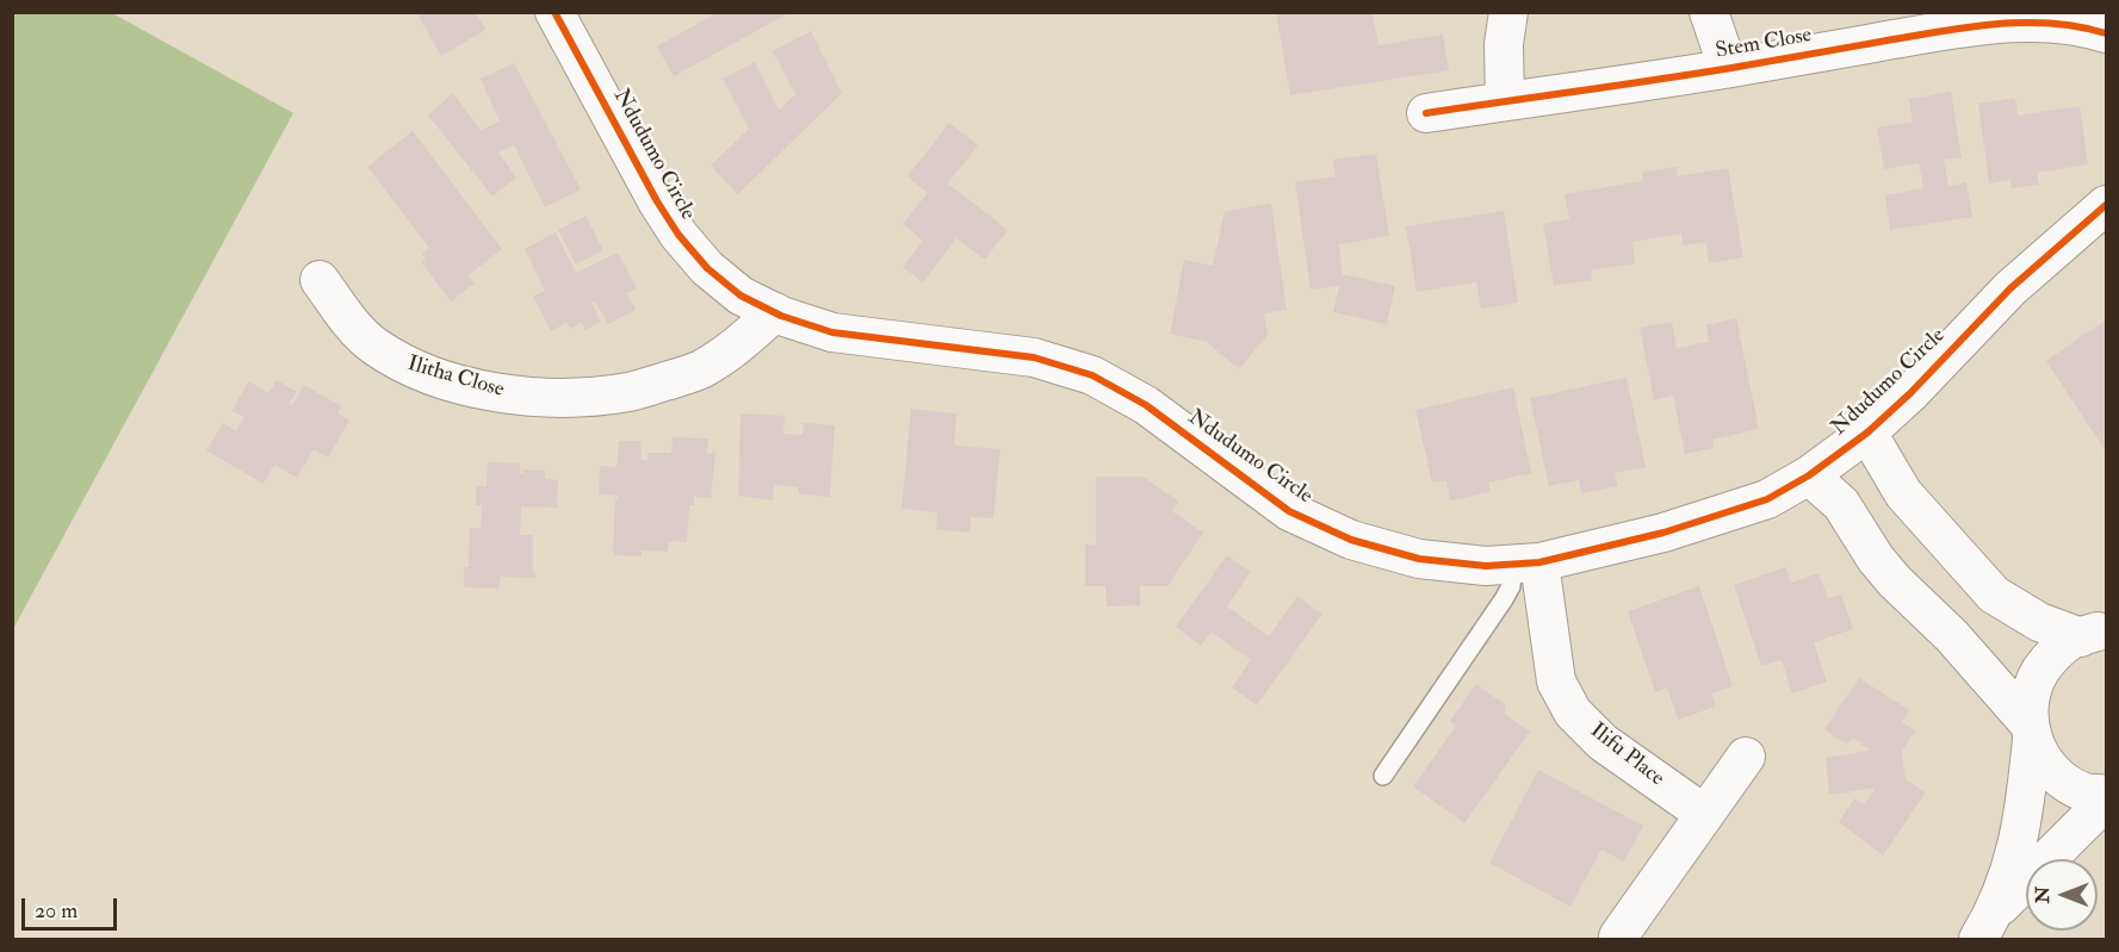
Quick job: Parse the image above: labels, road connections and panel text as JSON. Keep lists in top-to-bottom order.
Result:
{
  "streets": {
    "street": [
      "Stem Close",
      "Ndudumo Circle",
      "Ilitha Close",
      "Ilifu Place"
    ]
  },
  "crossings": [
    ["Ndudumo Circle", "Ilitha Close"],
    ["Ndudumo Circle", "Ilifu Place"]
  ],
  "scale_bar": "20 m",
  "north": "left"
}
